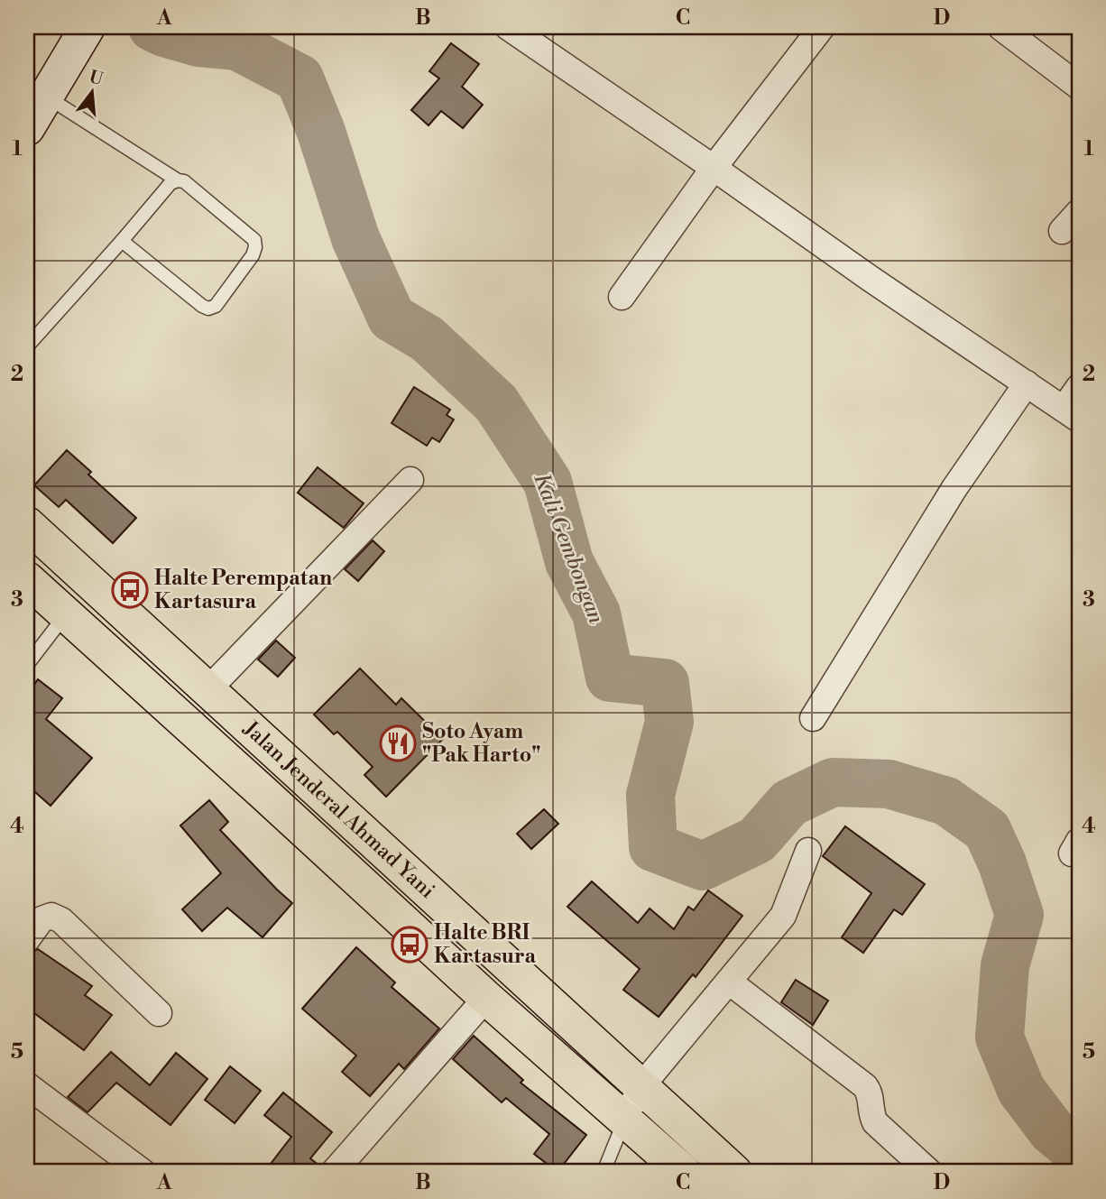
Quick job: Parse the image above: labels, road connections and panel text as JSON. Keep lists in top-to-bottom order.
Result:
{
  "streets": {
    "highway": ["Jalan Jenderal Ahmad Yani"]
  },
  "water": ["Kali Gembongan"],
  "places": {
    "bus stop": ["Halte Perempatan Kartasura", "Halte BRI Kartasura"],
    "restaurant": ["Soto Ayam \"Pak Harto\""]
  },
  "north": "top",
  "grid": {
    "columns": [
      "A",
      "B",
      "C",
      "D"
    ],
    "rows": [
      "1",
      "2",
      "3",
      "4",
      "5"
    ]
  }
}
